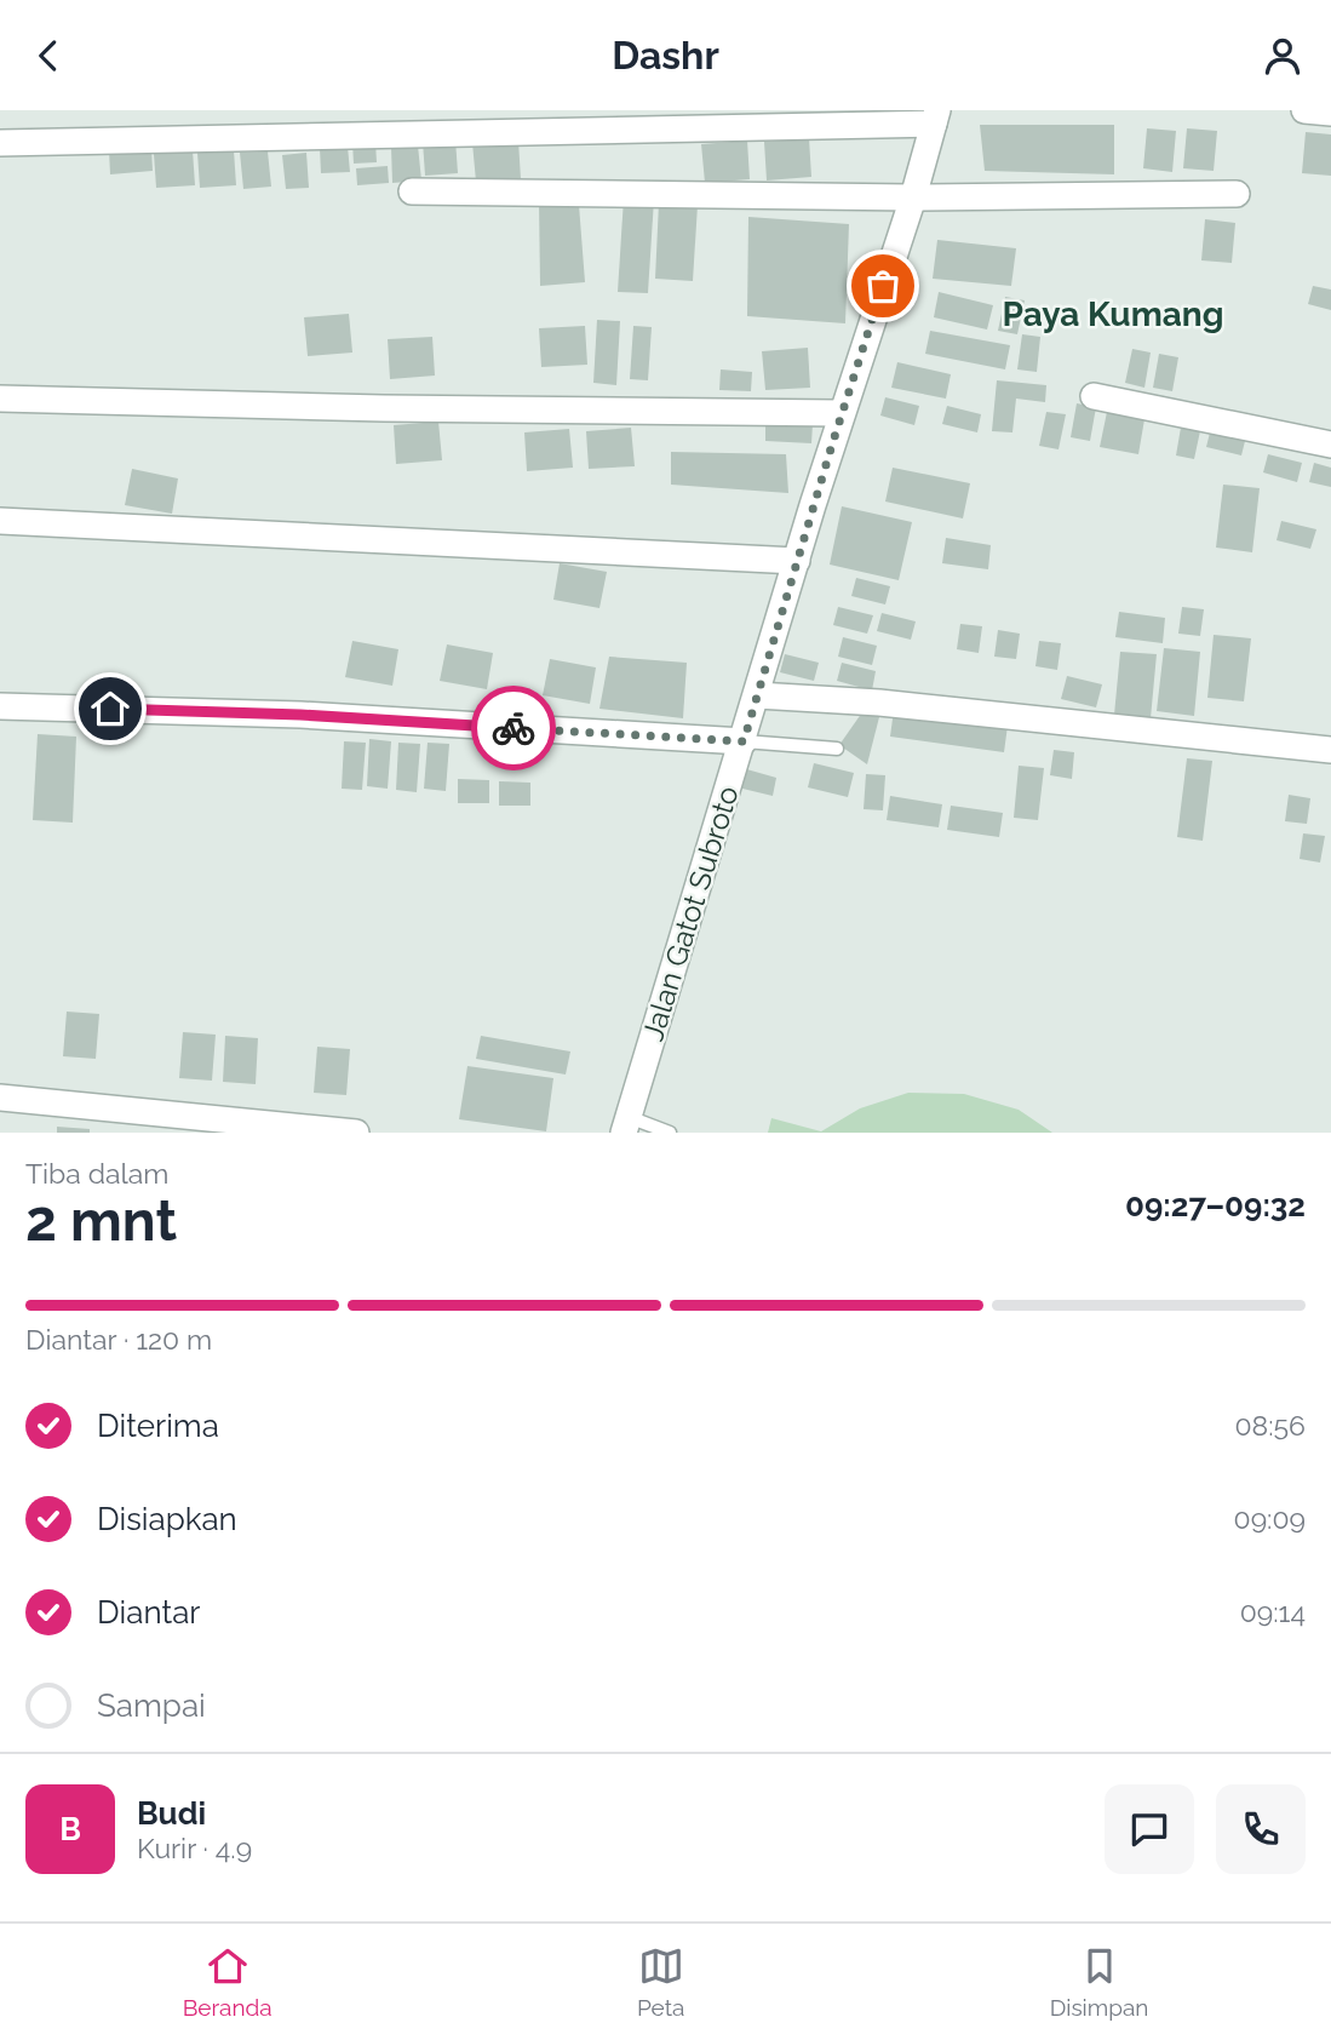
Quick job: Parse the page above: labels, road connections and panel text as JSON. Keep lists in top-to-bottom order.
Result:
{
  "streets": {
    "street": ["Jalan Gatot Subroto"]
  },
  "districts": ["Paya Kumang"],
  "page": {
    "header": "Dashr",
    "heading": ["2 mnt", "Tiba dalam", "09:27–09:32"],
    "panel": ["Budi", "Kurir · 4.9"],
    "bar": "Diantar · 120 m",
    "list": [
      ["Diterima", "08:56"],
      ["Disiapkan", "09:09"],
      ["Diantar", "09:14"],
      "Sampai"
    ],
    "round": "B",
    "tabs": ["Beranda", "Peta", "Disimpan"]
  }
}
